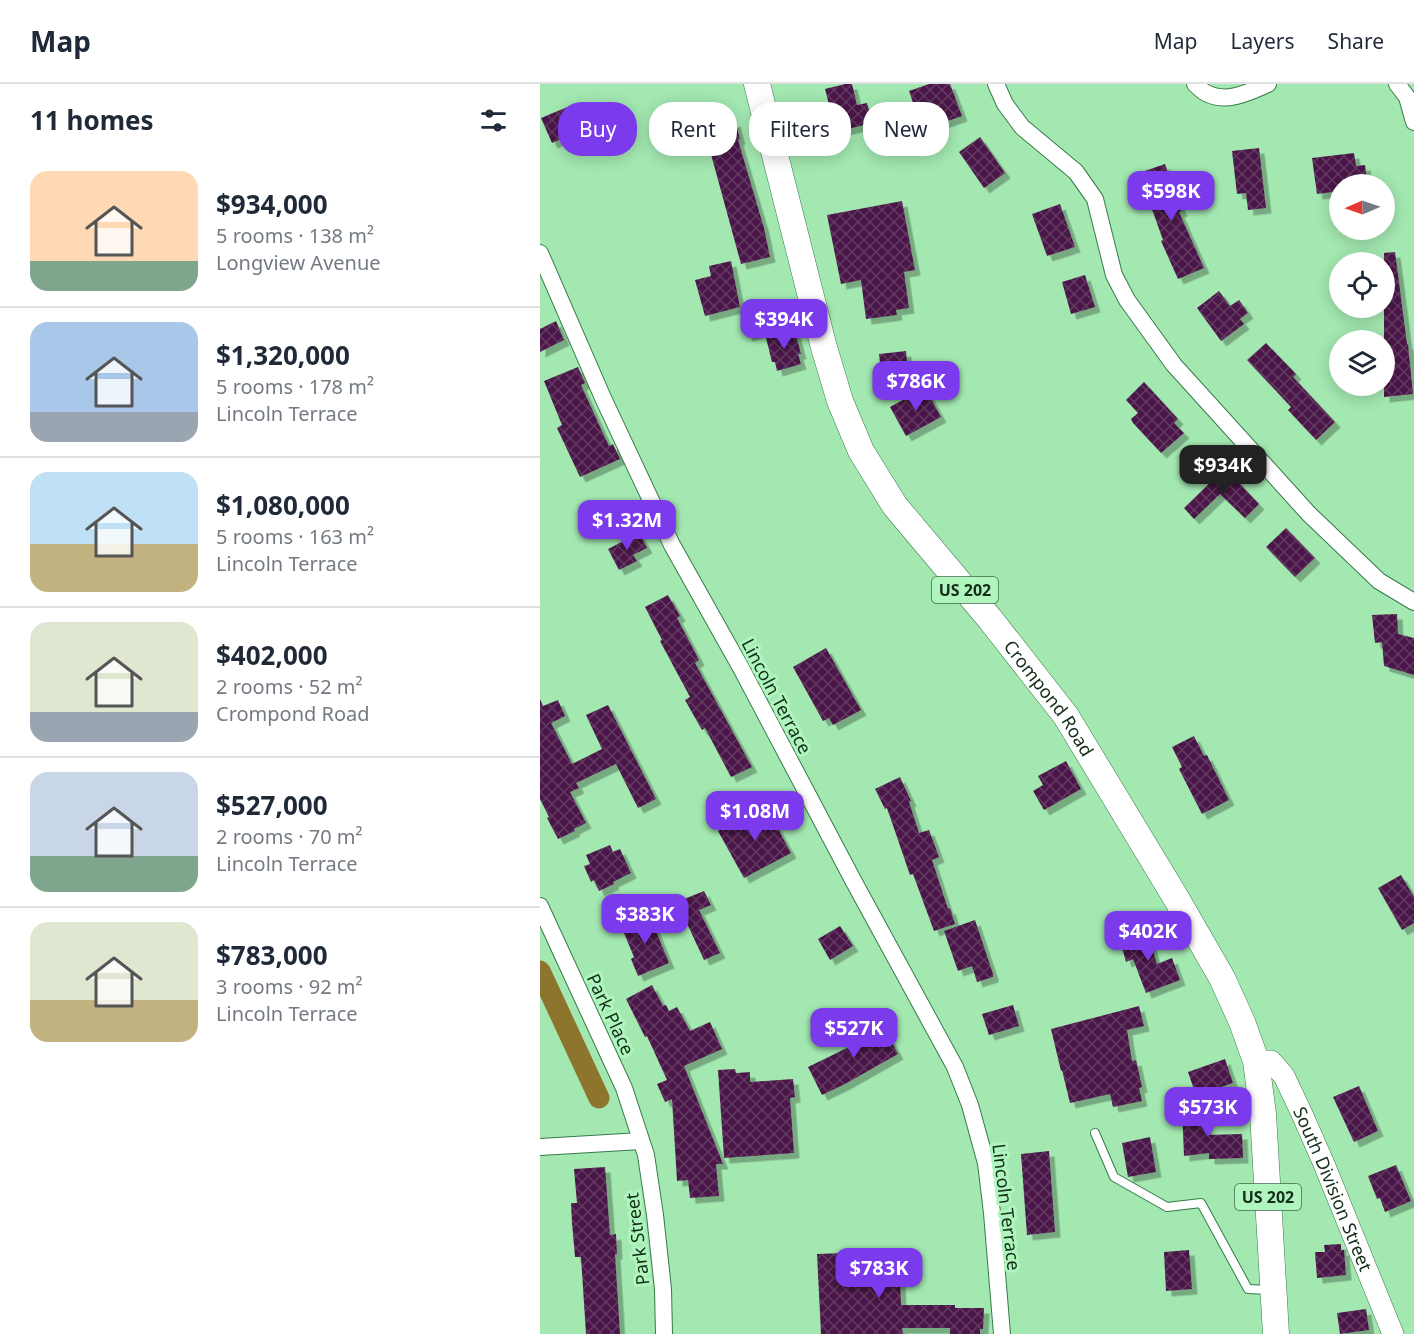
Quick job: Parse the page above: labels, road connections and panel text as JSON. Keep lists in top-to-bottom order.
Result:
{
  "streets": {
    "main road": ["US 202", "Crompond Road"],
    "street": [
      "Lincoln Terrace",
      "Park Place",
      "South Division Street",
      "Park Street"
    ]
  },
  "crossings": [
    ["Crompond Road", "South Division Street"],
    ["Park Place", "Park Street"]
  ],
  "north": "left",
  "page": {
    "header": "Map",
    "nav": ["Map", "Layers", "Share"],
    "heading": "11 homes",
    "chip": [
      "Buy",
      "Rent",
      "Filters",
      "New"
    ],
    "list": [
      {
        "name": "$934,000",
        "note": "5 rooms · 138 m² · Longview Avenue"
      },
      {
        "name": "$1,320,000",
        "note": "5 rooms · 178 m² · Lincoln Terrace"
      },
      {
        "name": "$1,080,000",
        "note": "5 rooms · 163 m² · Lincoln Terrace"
      },
      {
        "name": "$402,000",
        "note": "2 rooms · 52 m² · Crompond Road"
      },
      {
        "name": "$527,000",
        "note": "2 rooms · 70 m² · Lincoln Terrace"
      },
      {
        "name": "$783,000",
        "note": "3 rooms · 92 m² · Lincoln Terrace"
      }
    ],
    "price": [
      "$598K",
      "$394K",
      "$786K",
      "$934K",
      "$1.32M",
      "$1.08M",
      "$383K",
      "$402K",
      "$527K",
      "$573K",
      "$783K"
    ]
  }
}
